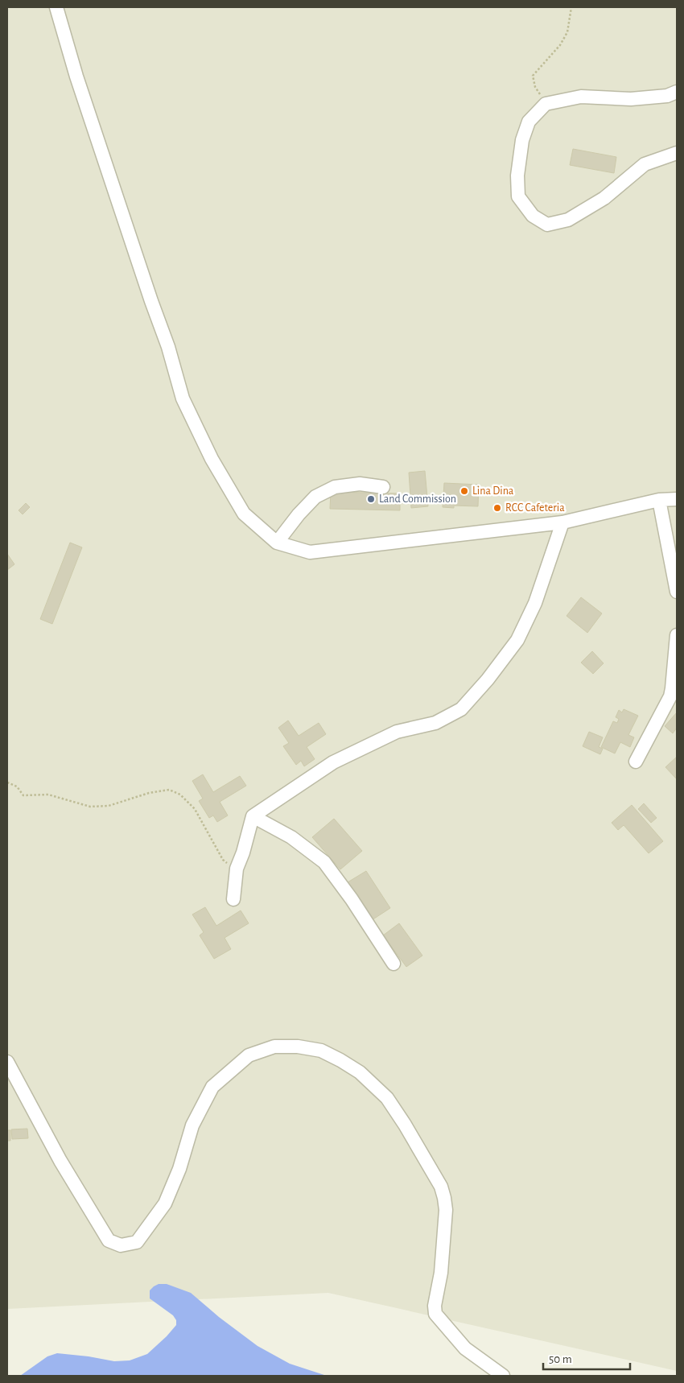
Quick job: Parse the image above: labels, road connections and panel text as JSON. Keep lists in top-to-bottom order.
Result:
{
  "places": ["Lina Dina", "Land Commission", "RCC Cafeteria"],
  "scale_bar": "50 m"
}
